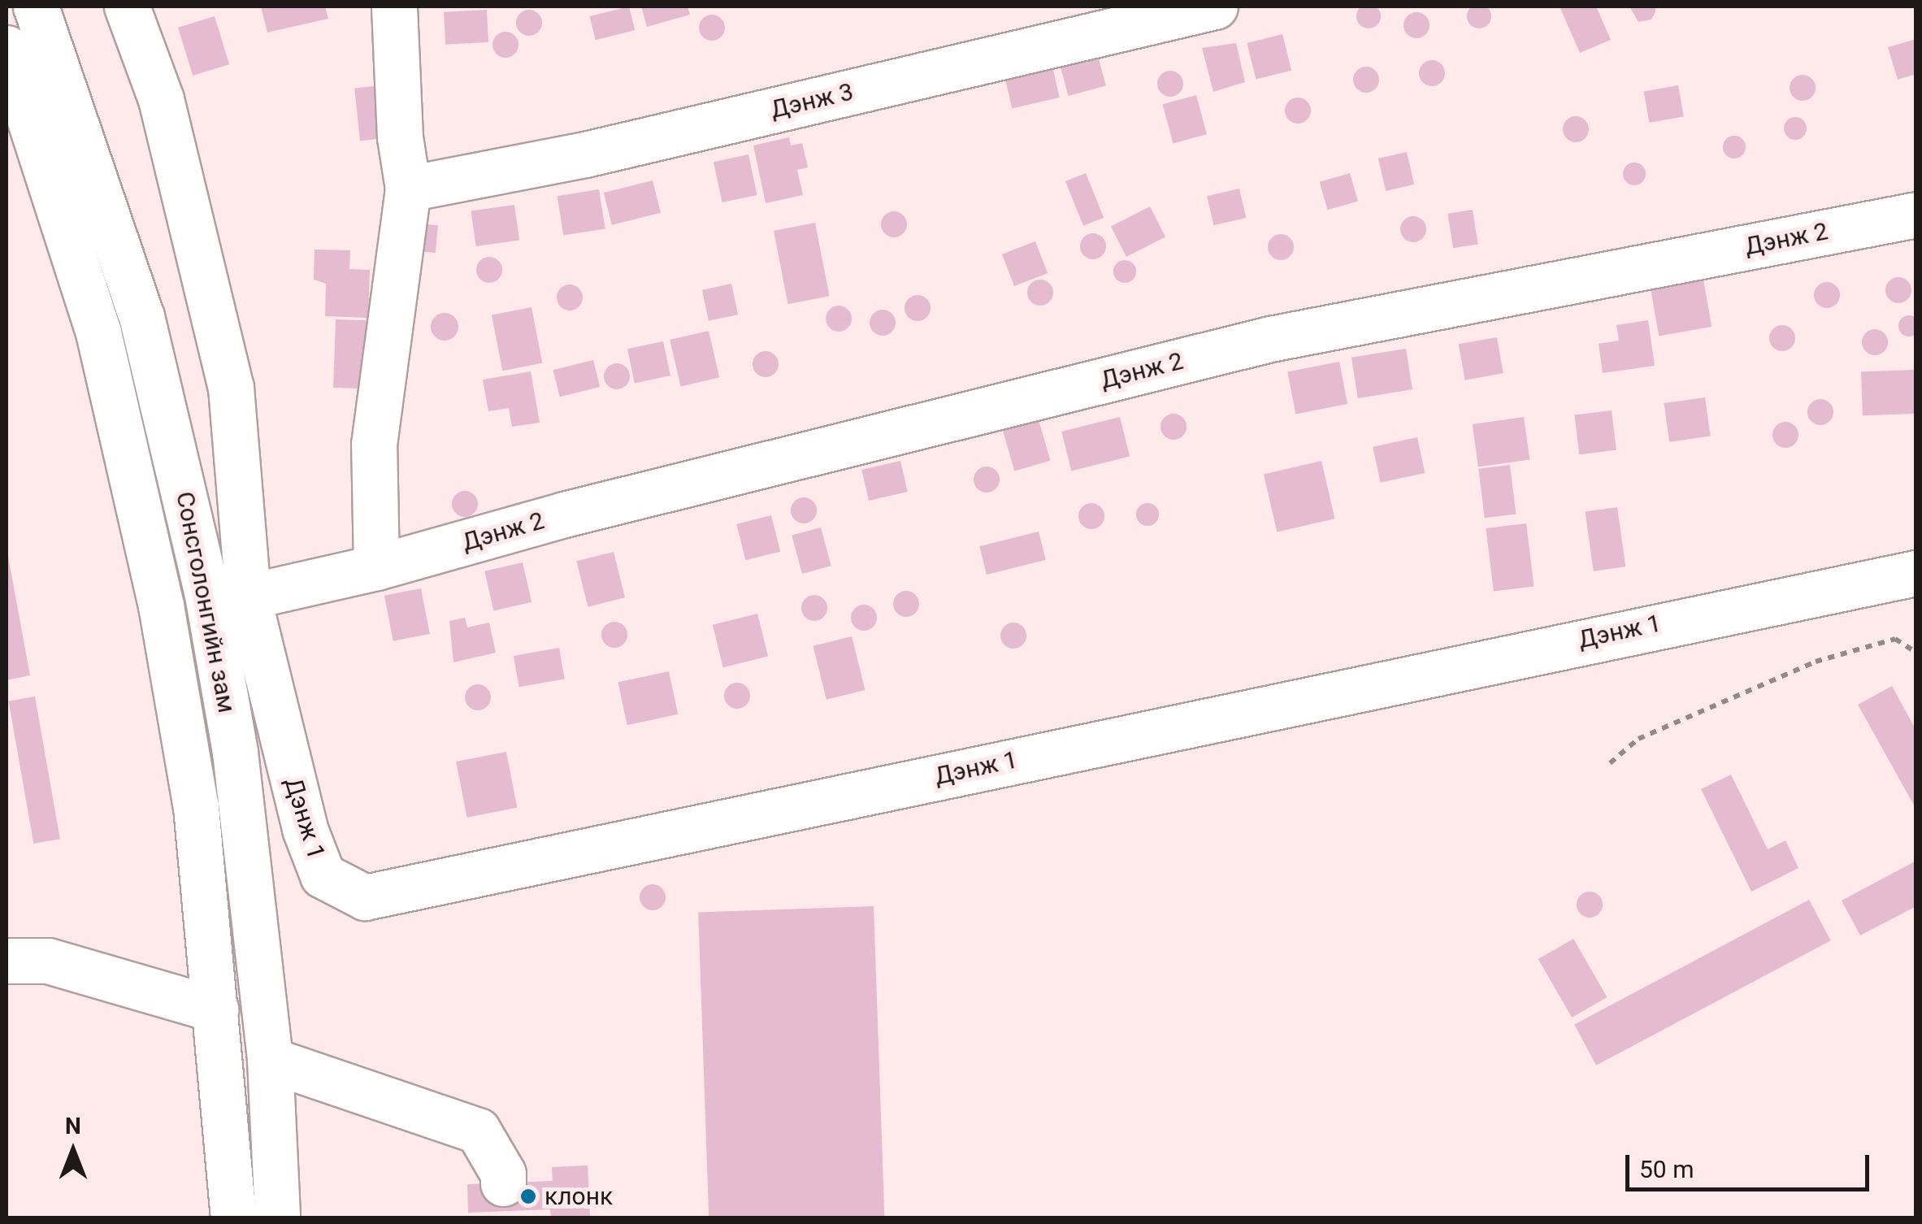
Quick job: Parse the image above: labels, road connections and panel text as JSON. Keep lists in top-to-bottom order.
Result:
{
  "streets": {
    "street": [
      "Дэнж 3",
      "Дэнж 2",
      "Сонсголонгийн зам",
      "Дэнж 1"
    ]
  },
  "crossings": [
    ["Дэнж 2", "Сонсголонгийн зам"],
    ["Дэнж 2", "Дэнж 1"],
    ["Сонсголонгийн зам", "Дэнж 1"]
  ],
  "places": ["клонк"],
  "scale_bar": "50 m",
  "north": "top"
}
